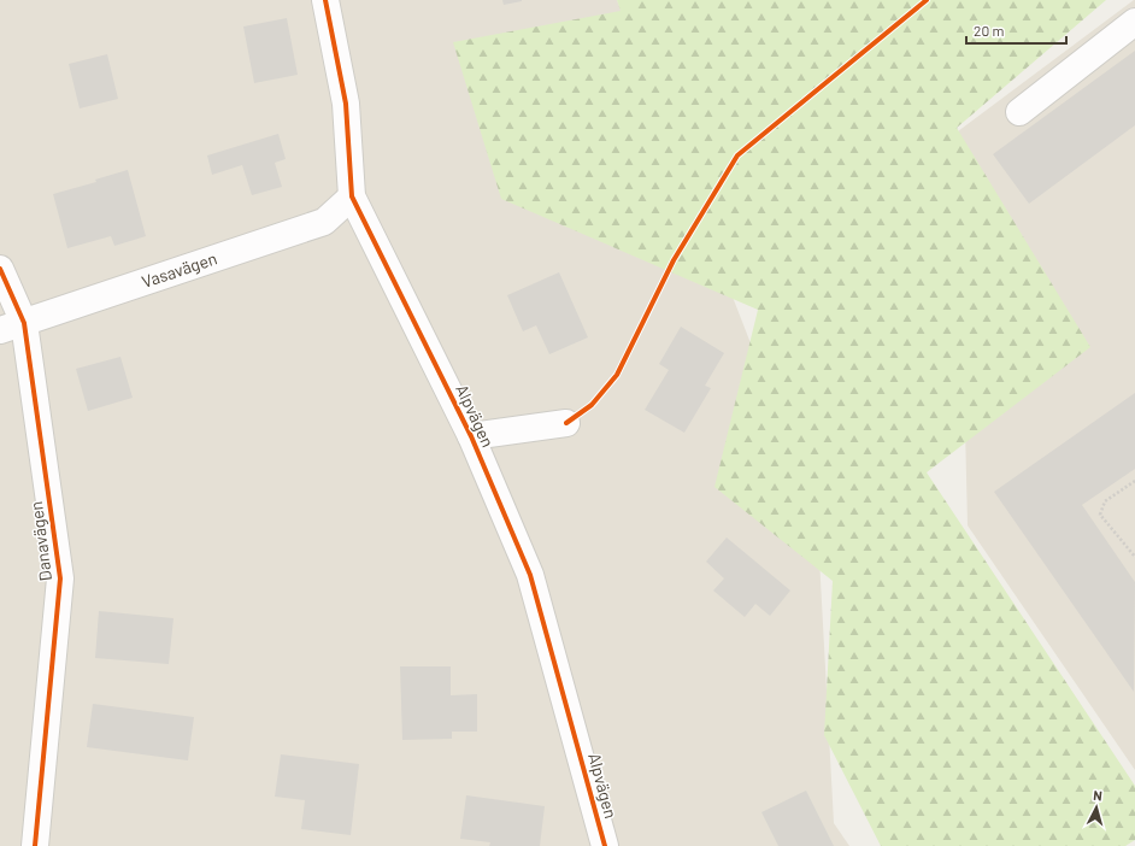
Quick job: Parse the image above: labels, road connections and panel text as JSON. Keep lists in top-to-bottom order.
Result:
{
  "streets": {
    "street": ["Vasavägen", "Alpvägen", "Danavägen"]
  },
  "crossings": [
    ["Vasavägen", "Alpvägen"],
    ["Vasavägen", "Danavägen"]
  ],
  "scale_bar": "20 m",
  "north": "top"
}
